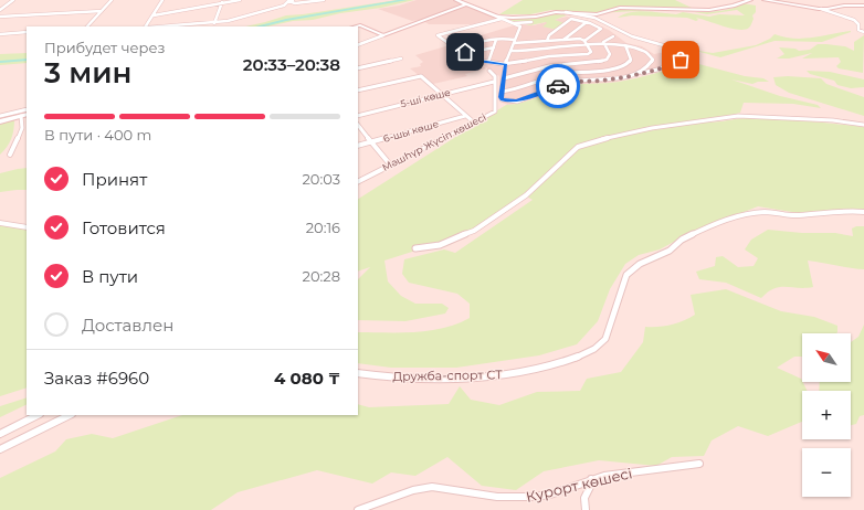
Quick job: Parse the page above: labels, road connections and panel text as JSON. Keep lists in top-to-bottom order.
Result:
{
  "streets": {
    "street": [
      "5-ші көше",
      "6-шы көше",
      "Мәшhүр Жүсіп көшесі",
      "Дружба-спорт СТ",
      "Курорт көшесі"
    ]
  },
  "crossings": [
    ["5-ші көше", "Мәшhүр Жүсіп көшесі"]
  ],
  "north": "top left",
  "page": {
    "heading": ["3 мин", "Прибудет через", "20:33–20:38"],
    "panel": ["Заказ #6960", "4 080 ₸"],
    "bar": "В пути · 400 m",
    "list": [
      ["Принят", "20:03"],
      ["Готовится", "20:16"],
      ["В пути", "20:28"],
      "Доставлен"
    ],
    "map_buttons": ["+", "−"]
  }
}
